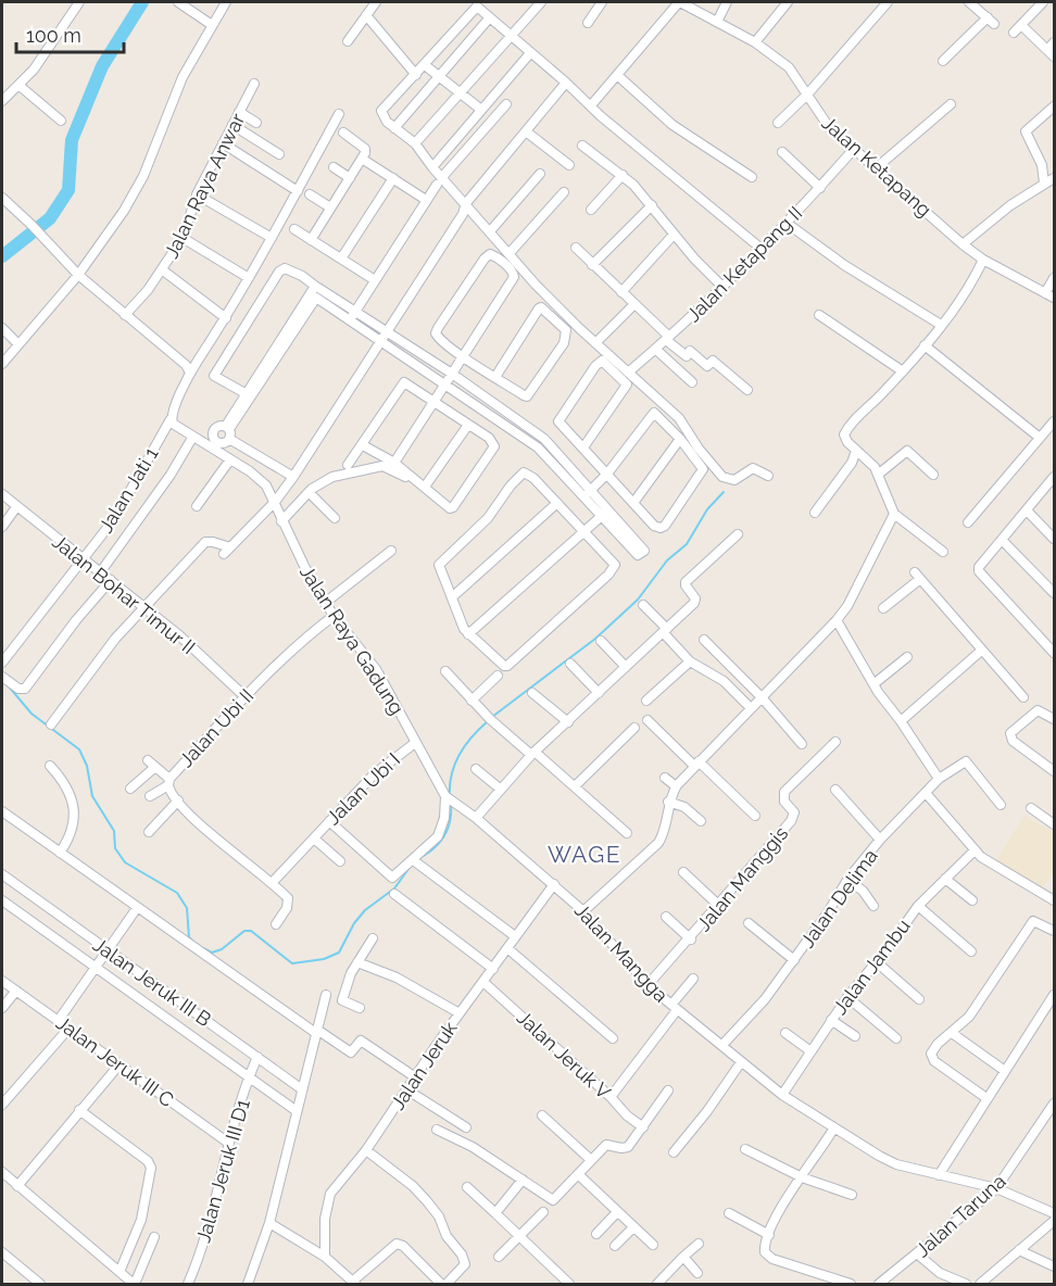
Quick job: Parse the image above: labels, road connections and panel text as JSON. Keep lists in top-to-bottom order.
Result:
{
  "streets": {
    "street": [
      "Jalan Ketapang",
      "Jalan Raya Anwar",
      "Jalan Ketapang II",
      "Jalan Jati 1",
      "Jalan Bohar Timur II",
      "Jalan Raya Gadung",
      "Jalan Ubi II",
      "Jalan Ubi I",
      "Jalan Manggis",
      "Jalan Delima",
      "Jalan Mangga",
      "Jalan Jambu",
      "Jalan Jeruk III B",
      "Jalan Jeruk V",
      "Jalan Jeruk III C",
      "Jalan Jeruk",
      "Jalan Jeruk III D1",
      "Jalan Taruna"
    ]
  },
  "crossings": [
    ["Jalan Ketapang", "Jalan Ketapang II"],
    ["Jalan Jati 1", "Jalan Bohar Timur II"],
    ["Jalan Jati 1", "Jalan Raya Gadung"],
    ["Jalan Bohar Timur II", "Jalan Ubi II"],
    ["Jalan Raya Gadung", "Jalan Ubi II"],
    ["Jalan Raya Gadung", "Jalan Ubi I"],
    ["Jalan Raya Gadung", "Jalan Mangga"],
    ["Jalan Manggis", "Jalan Mangga"],
    ["Jalan Delima", "Jalan Mangga"],
    ["Jalan Mangga", "Jalan Jambu"],
    ["Jalan Mangga", "Jalan Jeruk"],
    ["Jalan Jeruk III B", "Jalan Jeruk III D1"],
    ["Jalan Jeruk V", "Jalan Jeruk"],
    ["Jalan Jeruk III C", "Jalan Jeruk III D1"]
  ],
  "districts": ["WAGE"],
  "scale_bar": "100 m"
}
